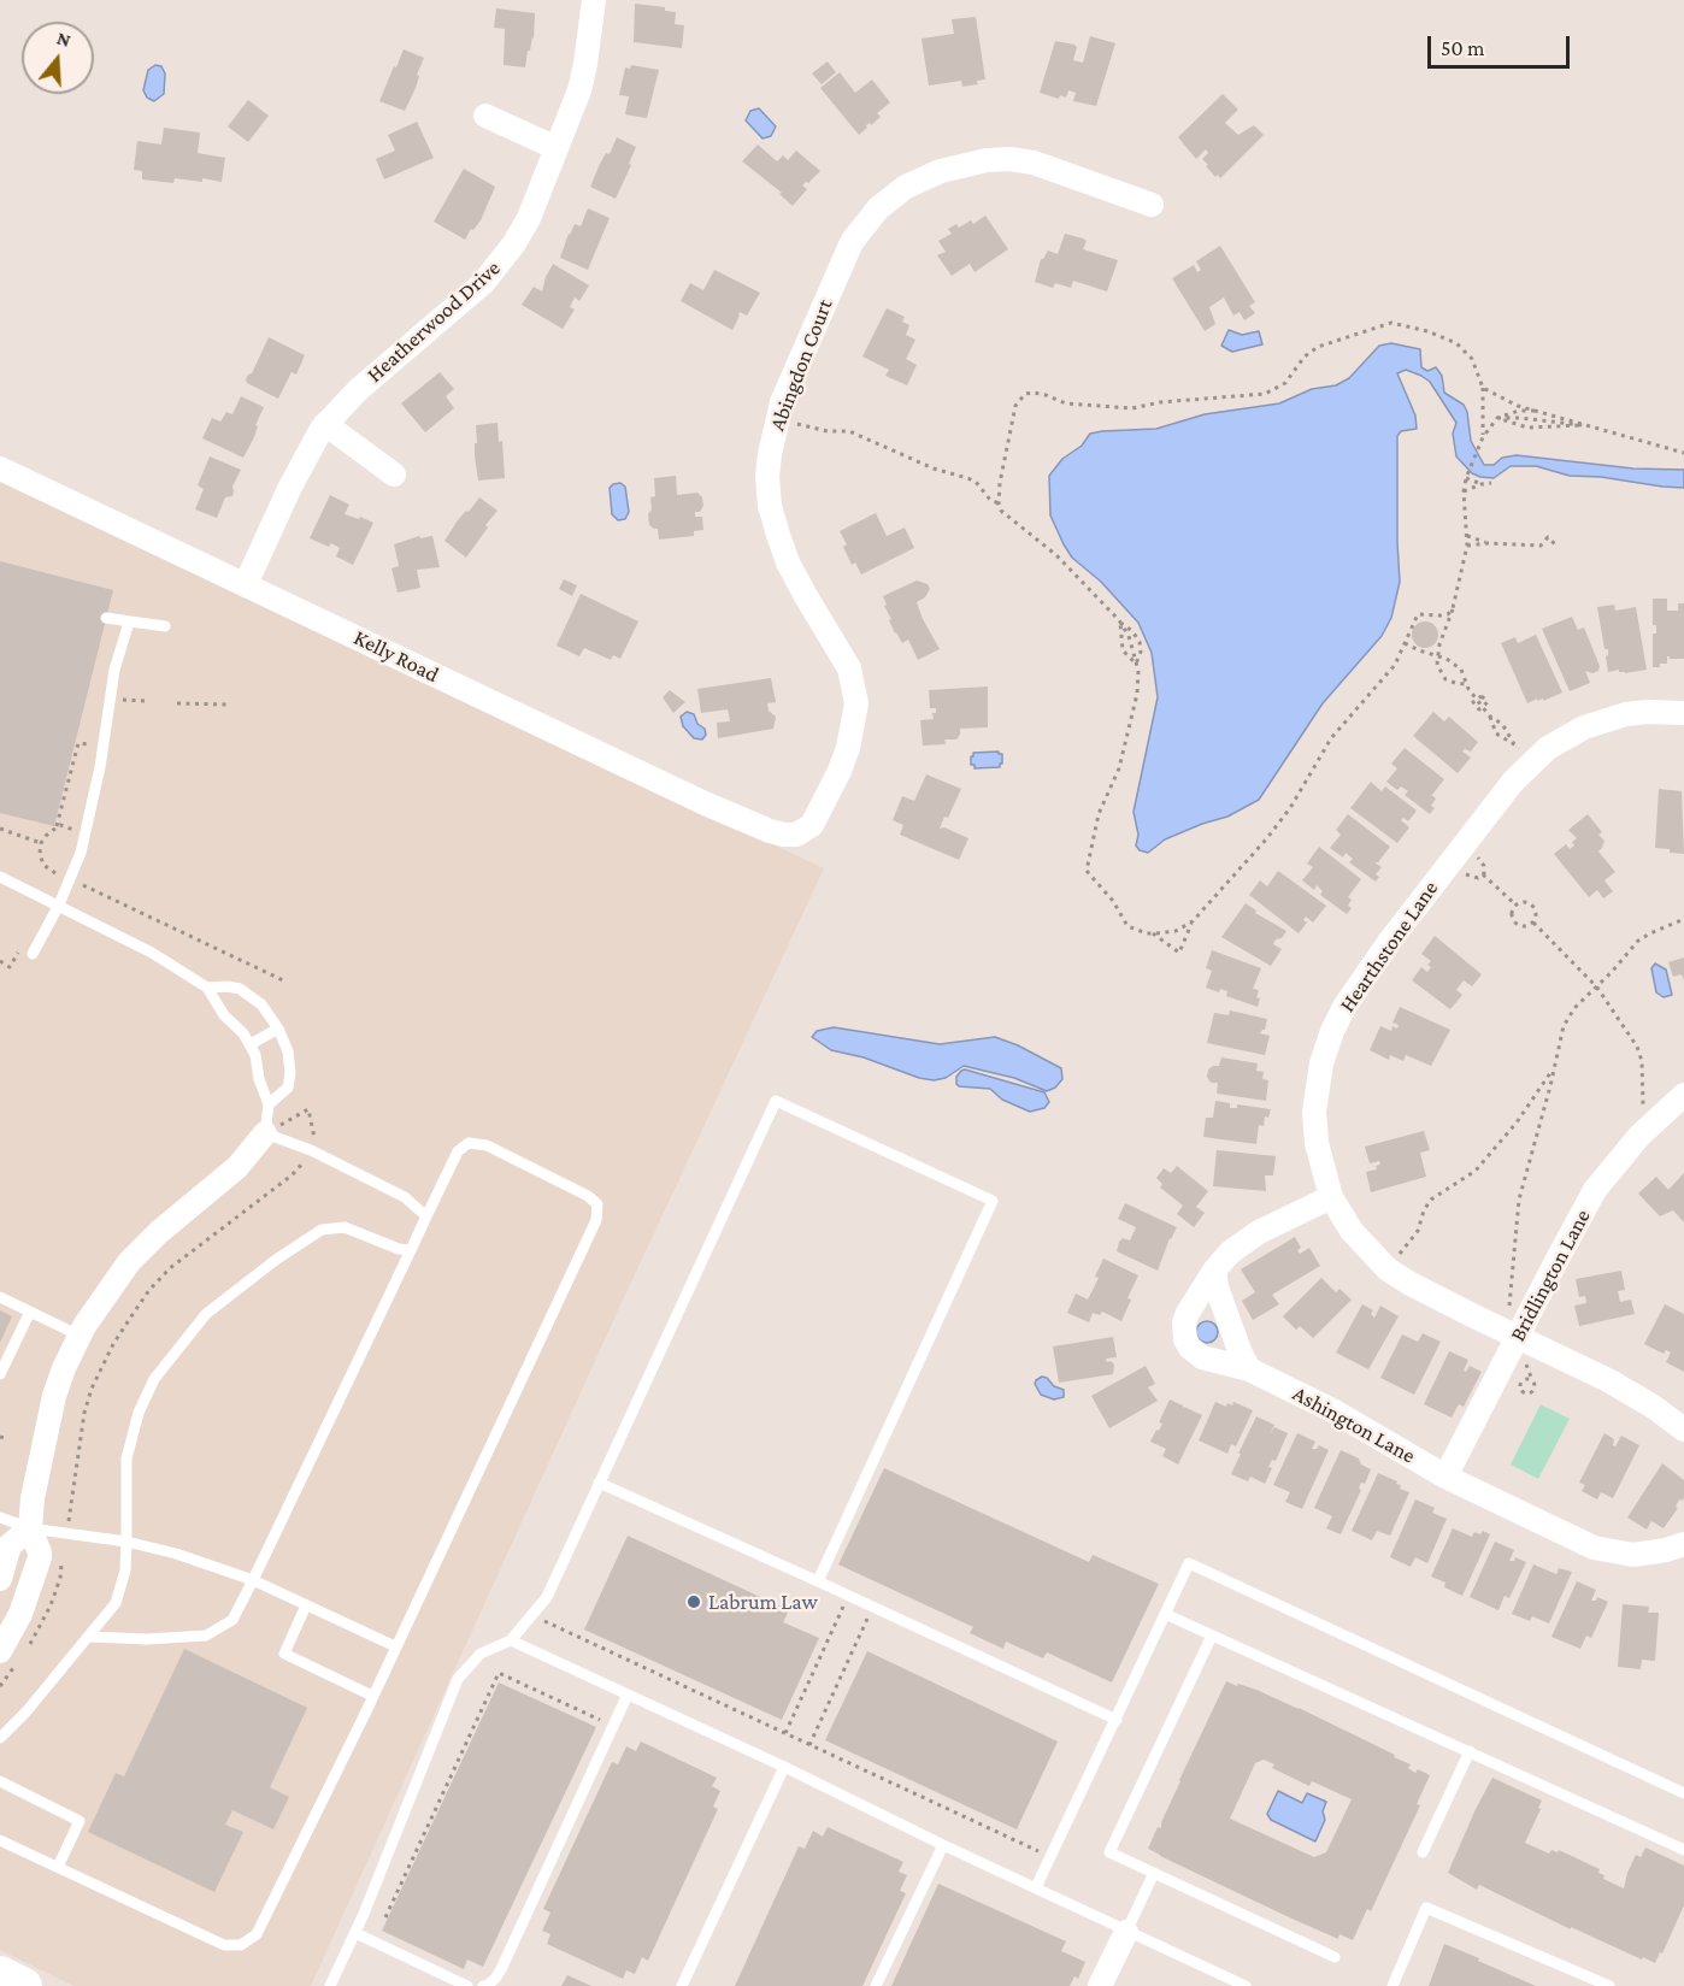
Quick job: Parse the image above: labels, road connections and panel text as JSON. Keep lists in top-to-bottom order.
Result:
{
  "streets": {
    "street": [
      "Heatherwood Drive",
      "Abingdon Court",
      "Kelly Road",
      "Hearthstone Lane",
      "Bridlington Lane",
      "Ashington Lane"
    ]
  },
  "crossings": [
    ["Heatherwood Drive", "Kelly Road"],
    ["Abingdon Court", "Kelly Road"],
    ["Hearthstone Lane", "Bridlington Lane"],
    ["Bridlington Lane", "Ashington Lane"]
  ],
  "places": ["Labrum Law"],
  "scale_bar": "50 m",
  "north": "top"
}
